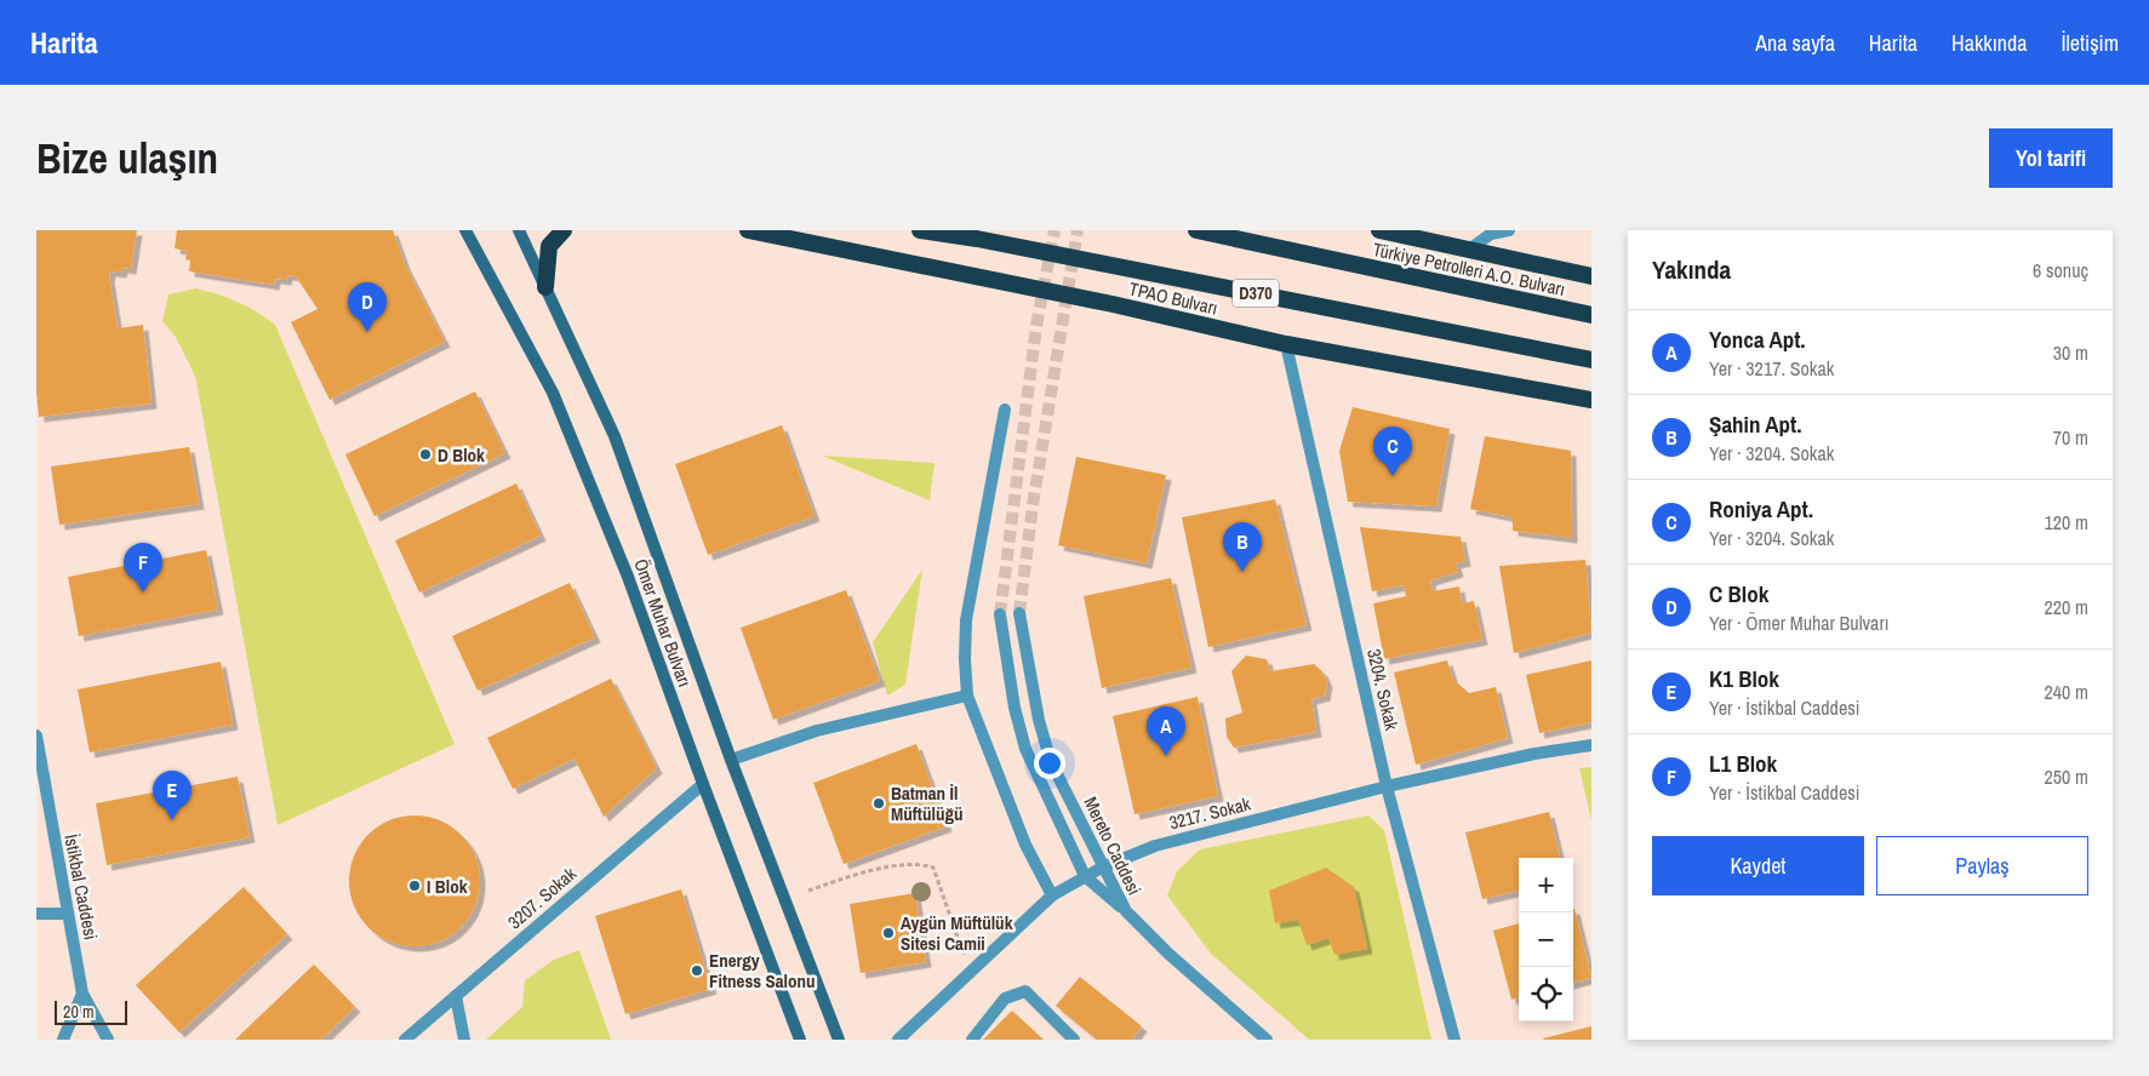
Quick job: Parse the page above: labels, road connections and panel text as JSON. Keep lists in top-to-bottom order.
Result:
{
  "streets": {
    "highway": ["Türkiye Petrolleri A.O. Bulvarı", "D370", "TPAO Bulvarı"],
    "main road": ["Ömer Muhar Bulvarı"],
    "street": [
      "3204. Sokak",
      "3217. Sokak",
      "Mereto Caddesi",
      "İstikbal Caddesi",
      "3207. Sokak"
    ]
  },
  "crossings": [
    ["TPAO Bulvarı", "3204. Sokak"],
    ["Ömer Muhar Bulvarı", "3207. Sokak"],
    ["3204. Sokak", "3217. Sokak"],
    ["3217. Sokak", "Mereto Caddesi"]
  ],
  "places": [
    "D Blok",
    "Batman İl Müftülüğü",
    "I Blok",
    "Aygün Müftülük Sitesi Camii",
    "Energy Fitness Salonu"
  ],
  "scale_bar": "20 m",
  "page": {
    "header": "Harita",
    "nav": [
      "Ana sayfa",
      "Harita",
      "Hakkında",
      "İletişim"
    ],
    "buttons": [
      "Yol tarifi",
      ["Kaydet", "Paylaş"]
    ],
    "title": "Bize ulaşın",
    "heading": ["Yakında", "6 sonuç"],
    "pins": [
      "D",
      "C",
      "B",
      "F",
      "A",
      "E"
    ],
    "list": [
      {
        "mark": "A",
        "name": "Yonca Apt.",
        "note": "Yer · 3217. Sokak",
        "value": "30 m"
      },
      {
        "mark": "B",
        "name": "Şahin Apt.",
        "note": "Yer · 3204. Sokak",
        "value": "70 m"
      },
      {
        "mark": "C",
        "name": "Roniya Apt.",
        "note": "Yer · 3204. Sokak",
        "value": "120 m"
      },
      {
        "mark": "D",
        "name": "C Blok",
        "note": "Yer · Ömer Muhar Bulvarı",
        "value": "220 m"
      },
      {
        "mark": "E",
        "name": "K1 Blok",
        "note": "Yer · İstikbal Caddesi",
        "value": "240 m"
      },
      {
        "mark": "F",
        "name": "L1 Blok",
        "note": "Yer · İstikbal Caddesi",
        "value": "250 m"
      }
    ],
    "map_buttons": ["+", "−"],
    "scale": "20 m"
  }
}
